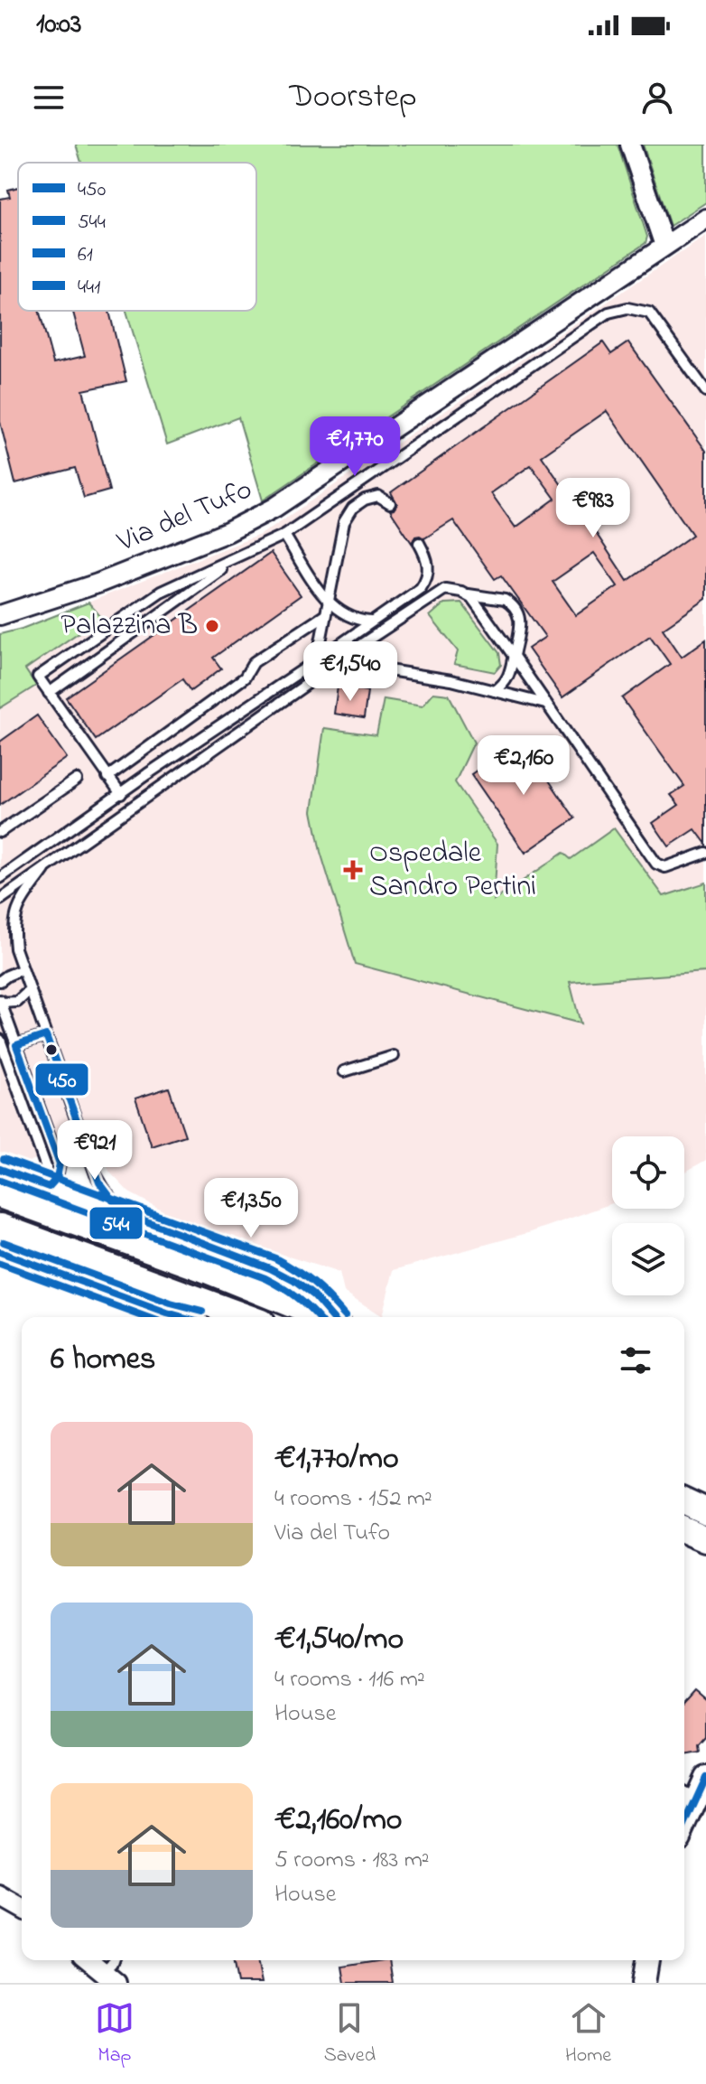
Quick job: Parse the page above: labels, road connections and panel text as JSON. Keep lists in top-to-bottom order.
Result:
{
  "streets": {
    "street": ["Via del Tufo"]
  },
  "places": {
    "other": ["Palazzina B"],
    "health": ["Ospedale Sandro Pertini"]
  },
  "lines": [
    "transit line 450",
    "transit line 61",
    "transit line 544",
    "transit line 441"
  ],
  "legend": [
    "450",
    "544",
    "61",
    "441"
  ],
  "page": {
    "status": "10:03",
    "header": "Doorstep",
    "price": [
      "€1,770",
      "€983",
      "€1,540",
      "€2,160",
      "€921",
      "€1,350"
    ],
    "heading": "6 homes",
    "list": [
      {
        "name": "€1,770/mo",
        "note": "4 rooms · 152 m² · Via del Tufo"
      },
      {
        "name": "€1,540/mo",
        "note": "4 rooms · 116 m² · House"
      },
      {
        "name": "€2,160/mo",
        "note": "5 rooms · 183 m² · House"
      }
    ],
    "tabs": ["Map", "Saved", "Home"]
  }
}
